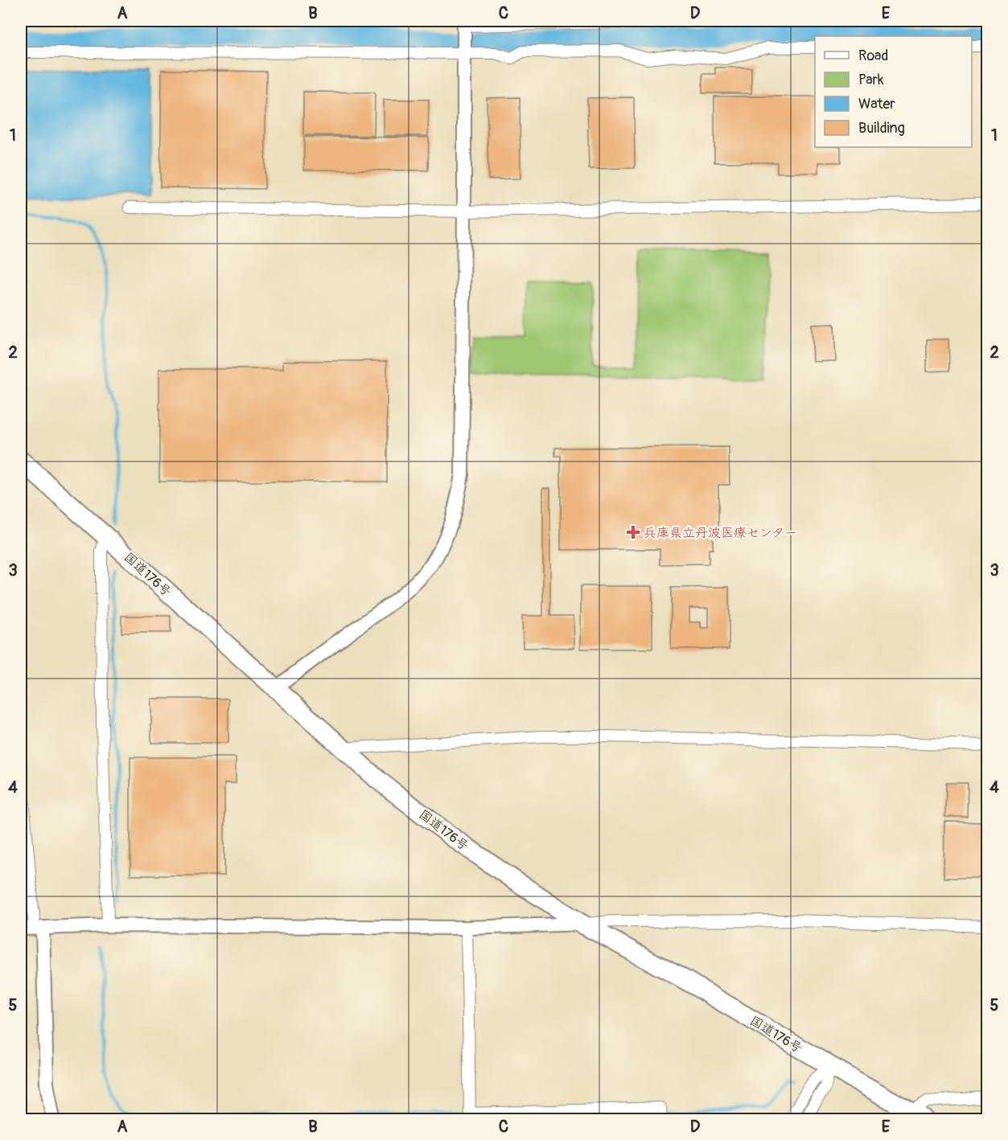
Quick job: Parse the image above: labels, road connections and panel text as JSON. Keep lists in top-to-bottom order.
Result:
{
  "streets": {
    "highway": ["国道176号"]
  },
  "places": {
    "health": ["兵庫県立丹波医療センター"]
  },
  "legend": [
    "Road",
    "Park",
    "Water",
    "Building"
  ],
  "grid": {
    "columns": [
      "A",
      "B",
      "C",
      "D",
      "E"
    ],
    "rows": [
      "1",
      "2",
      "3",
      "4",
      "5"
    ]
  }
}
